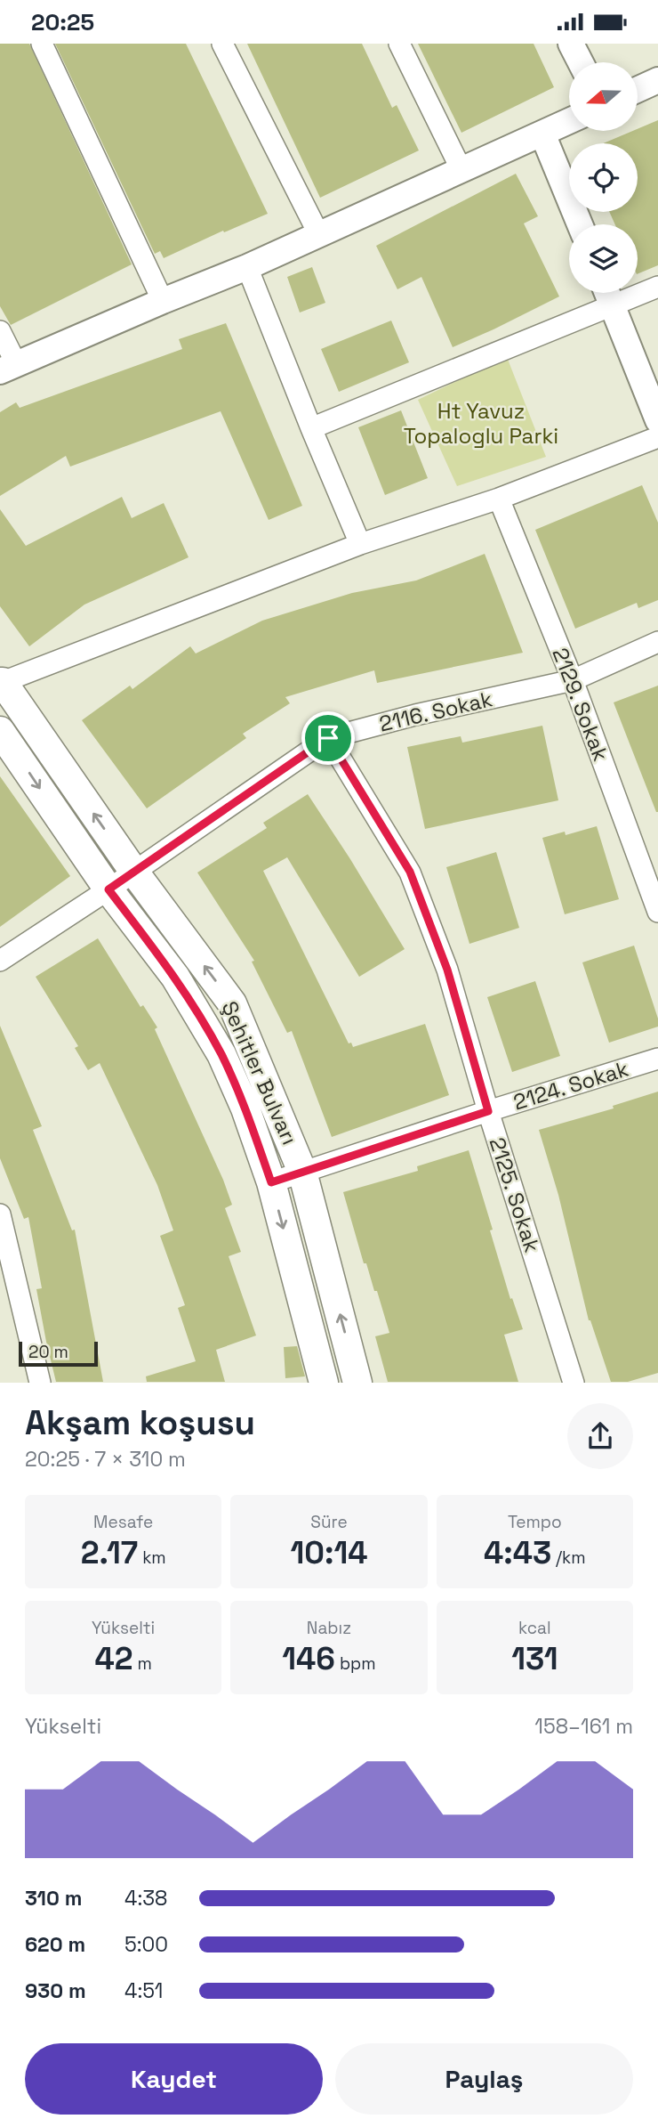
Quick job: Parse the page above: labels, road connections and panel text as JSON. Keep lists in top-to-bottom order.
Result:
{
  "streets": {
    "main road": ["Şehitler Bulvarı"],
    "street": [
      "2129. Sokak",
      "2116. Sokak",
      "2124. Sokak",
      "2125. Sokak"
    ]
  },
  "crossings": [
    ["2129. Sokak", "2116. Sokak"],
    ["2116. Sokak", "Şehitler Bulvarı"],
    ["2116. Sokak", "2125. Sokak"],
    ["Şehitler Bulvarı", "2124. Sokak"],
    ["2124. Sokak", "2125. Sokak"]
  ],
  "parks": ["Ht Yavuz Topaloglu Parki"],
  "scale_bar": "20 m",
  "north": "left",
  "page": {
    "status": "20:25",
    "scale": "20 m",
    "heading": ["Akşam koşusu", "20:25 · 7 × 310 m"],
    "stats": [
      ["Mesafe", "2.17 km"],
      ["Süre", "10:14"],
      ["Tempo", "4:43 /km"],
      ["Yükselti", "42 m"],
      ["Nabız", "146 bpm"],
      ["kcal", "131"]
    ],
    "chart": ["Yükselti", "158–161 m"],
    "list": [
      {
        "name": "310 m",
        "note": "4:38"
      },
      {
        "name": "620 m",
        "note": "5:00"
      },
      {
        "name": "930 m",
        "note": "4:51"
      }
    ],
    "buttons": ["Kaydet", "Paylaş"]
  }
}
